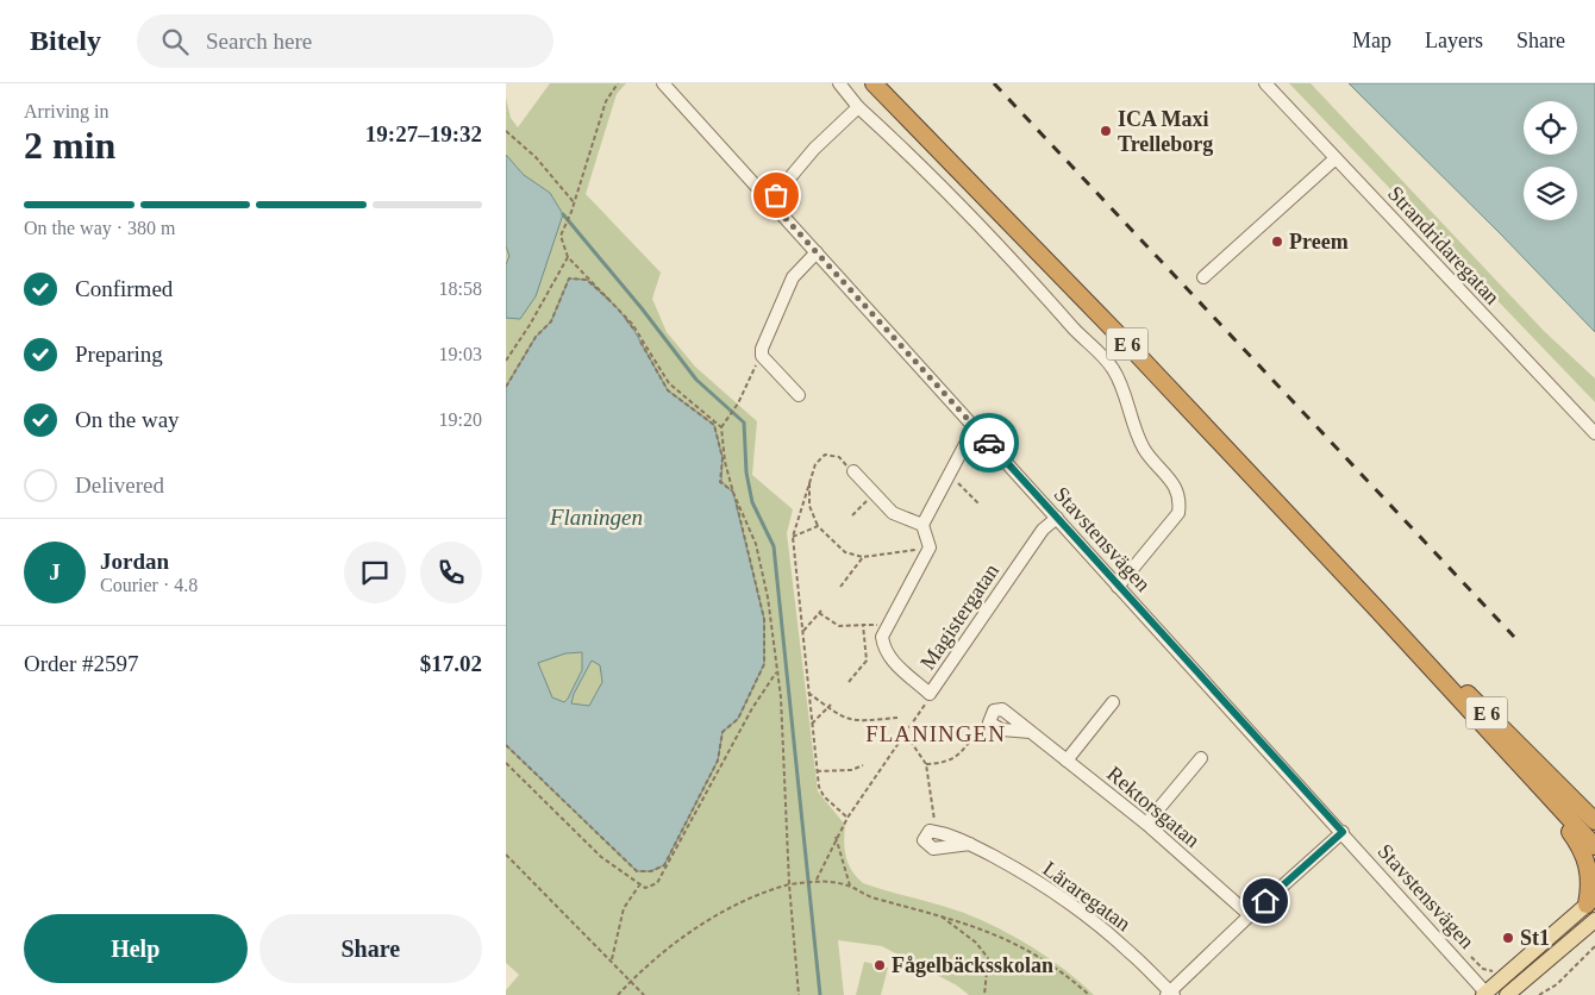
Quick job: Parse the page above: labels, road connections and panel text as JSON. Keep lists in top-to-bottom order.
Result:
{
  "streets": {
    "highway": ["E 6"],
    "street": [
      "Strandridaregatan",
      "Stavstensvägen",
      "Magistergatan",
      "Rektorsgatan",
      "Läraregatan"
    ]
  },
  "crossings": [
    ["Stavstensvägen", "Magistergatan"],
    ["Stavstensvägen", "Läraregatan"],
    ["Rektorsgatan", "Läraregatan"]
  ],
  "districts": ["FLANINGEN"],
  "water": ["Flaningen"],
  "places": [
    "ICA Maxi Trelleborg",
    "Preem",
    "St1",
    "Fågelbäcksskolan"
  ],
  "page": {
    "header": "Bitely",
    "search": "Search here",
    "nav": ["Map", "Layers", "Share"],
    "heading": ["2 min", "Arriving in", "19:27–19:32"],
    "panel": [
      "Jordan",
      "Courier · 4.8",
      "Order #2597",
      "$17.02"
    ],
    "bar": "On the way · 380 m",
    "list": [
      ["Confirmed", "18:58"],
      ["Preparing", "19:03"],
      ["On the way", "19:20"],
      "Delivered"
    ],
    "round": "J",
    "buttons": ["Help", "Share"]
  }
}
